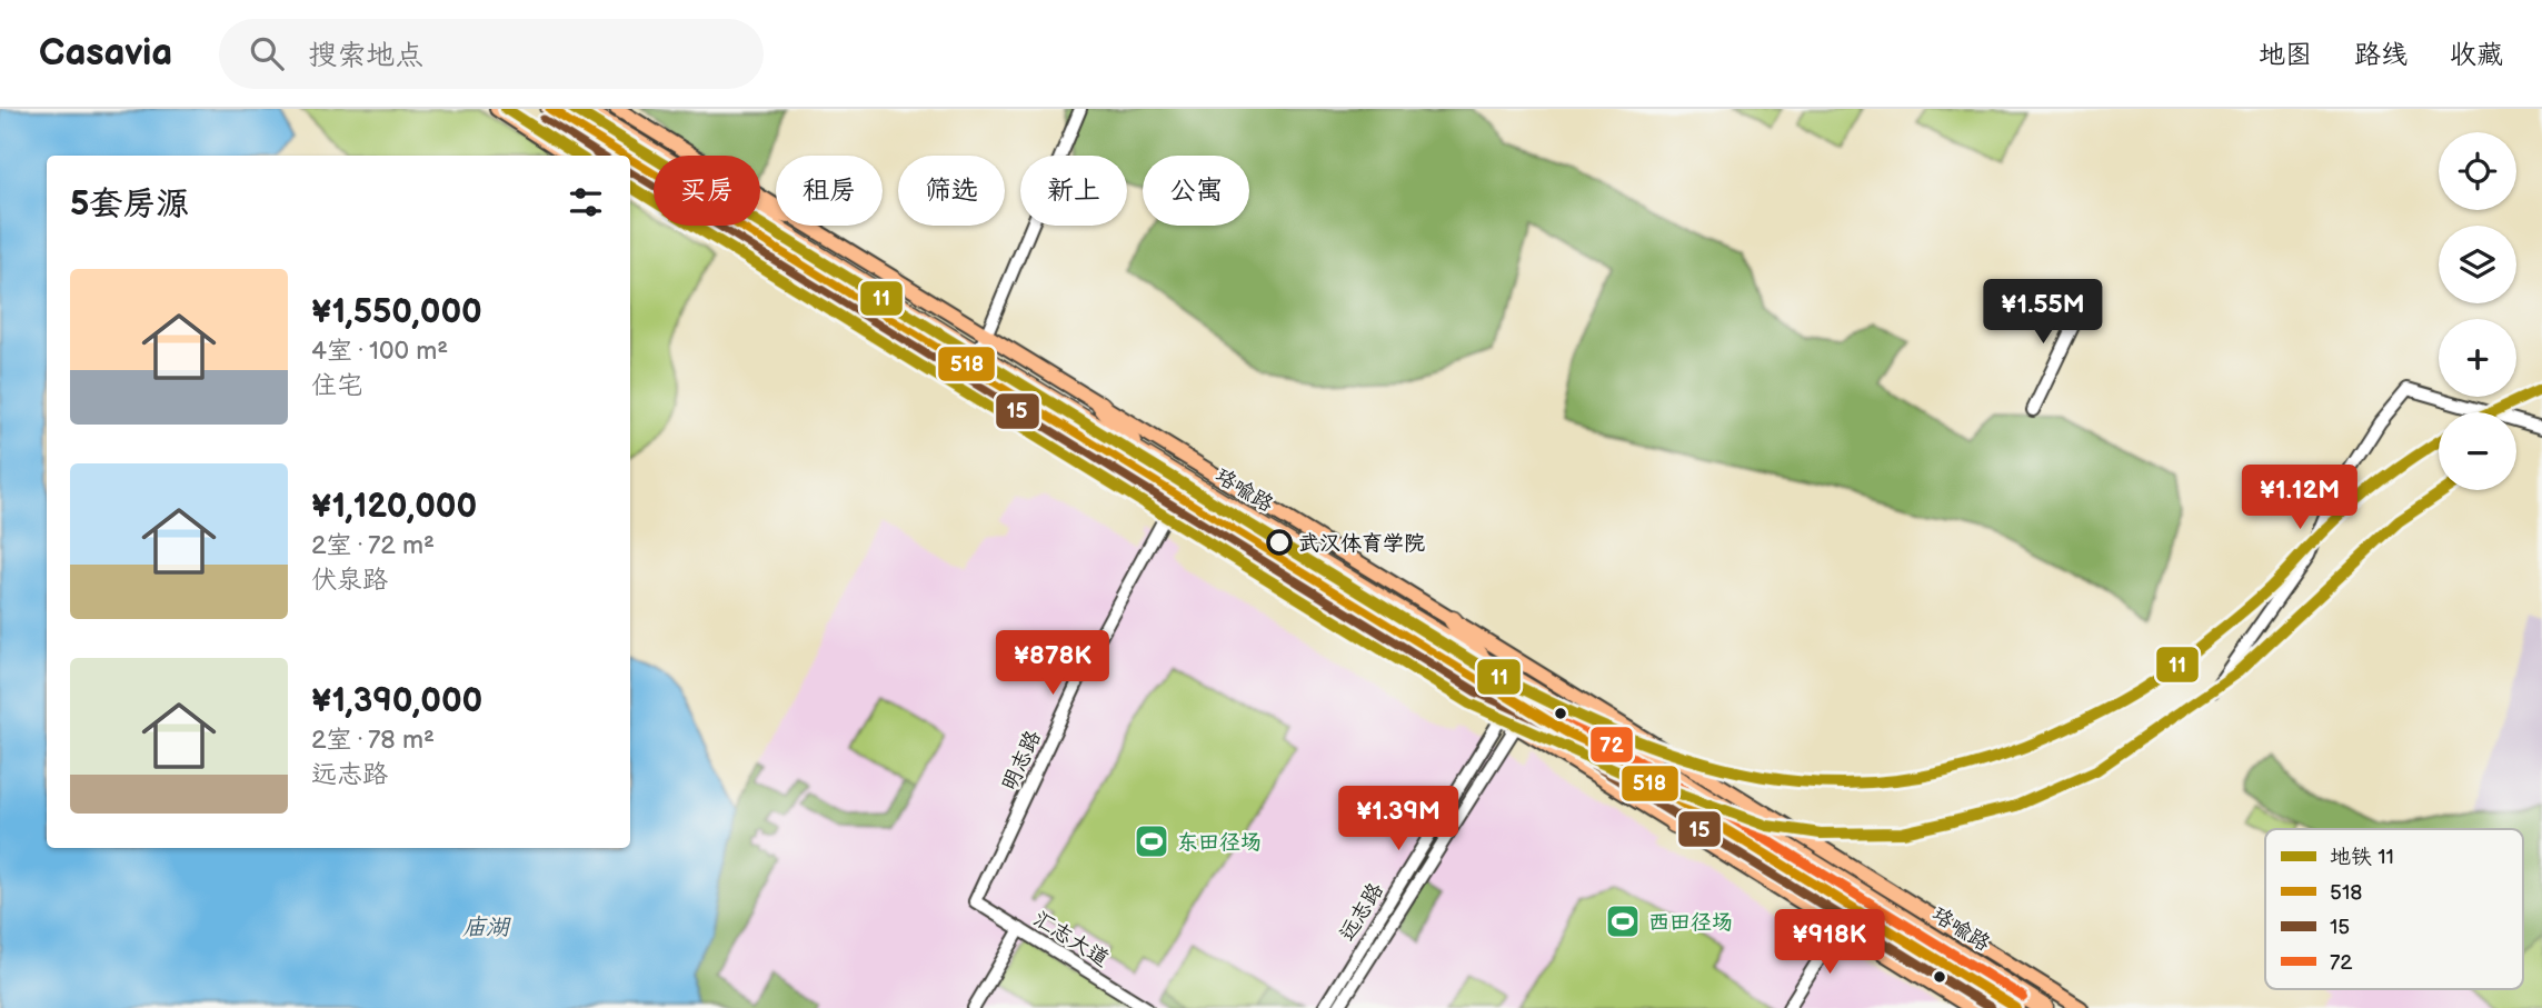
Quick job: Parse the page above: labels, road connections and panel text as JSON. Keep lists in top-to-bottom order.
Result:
{
  "streets": {
    "highway": ["珞喻路"],
    "street": ["明志路", "远志路", "汇志大道"]
  },
  "crossings": [
    ["明志路", "汇志大道"]
  ],
  "water": ["庙湖"],
  "places": {
    "other": ["武汉体育学院"],
    "sports": ["东田径场", "西田径场"]
  },
  "lines": [
    "metro line 11",
    "transit line 518",
    "transit line 72",
    "transit line 15"
  ],
  "legend": [
    "地铁 11",
    "518",
    "15",
    "72"
  ],
  "page": {
    "header": "Casavia",
    "search": "搜索地点",
    "nav": ["地图", "路线", "收藏"],
    "map_buttons": ["+", "−"],
    "chip": [
      "买房",
      "租房",
      "筛选",
      "新上",
      "公寓"
    ],
    "heading": "5套房源",
    "list": [
      {
        "name": "¥1,550,000",
        "note": "4室 · 100 m² · 住宅"
      },
      {
        "name": "¥1,120,000",
        "note": "2室 · 72 m² · 伏泉路"
      },
      {
        "name": "¥1,390,000",
        "note": "2室 · 78 m² · 远志路"
      }
    ],
    "price": [
      "¥1.55M",
      "¥1.12M",
      "¥878K",
      "¥1.39M",
      "¥918K"
    ]
  }
}
